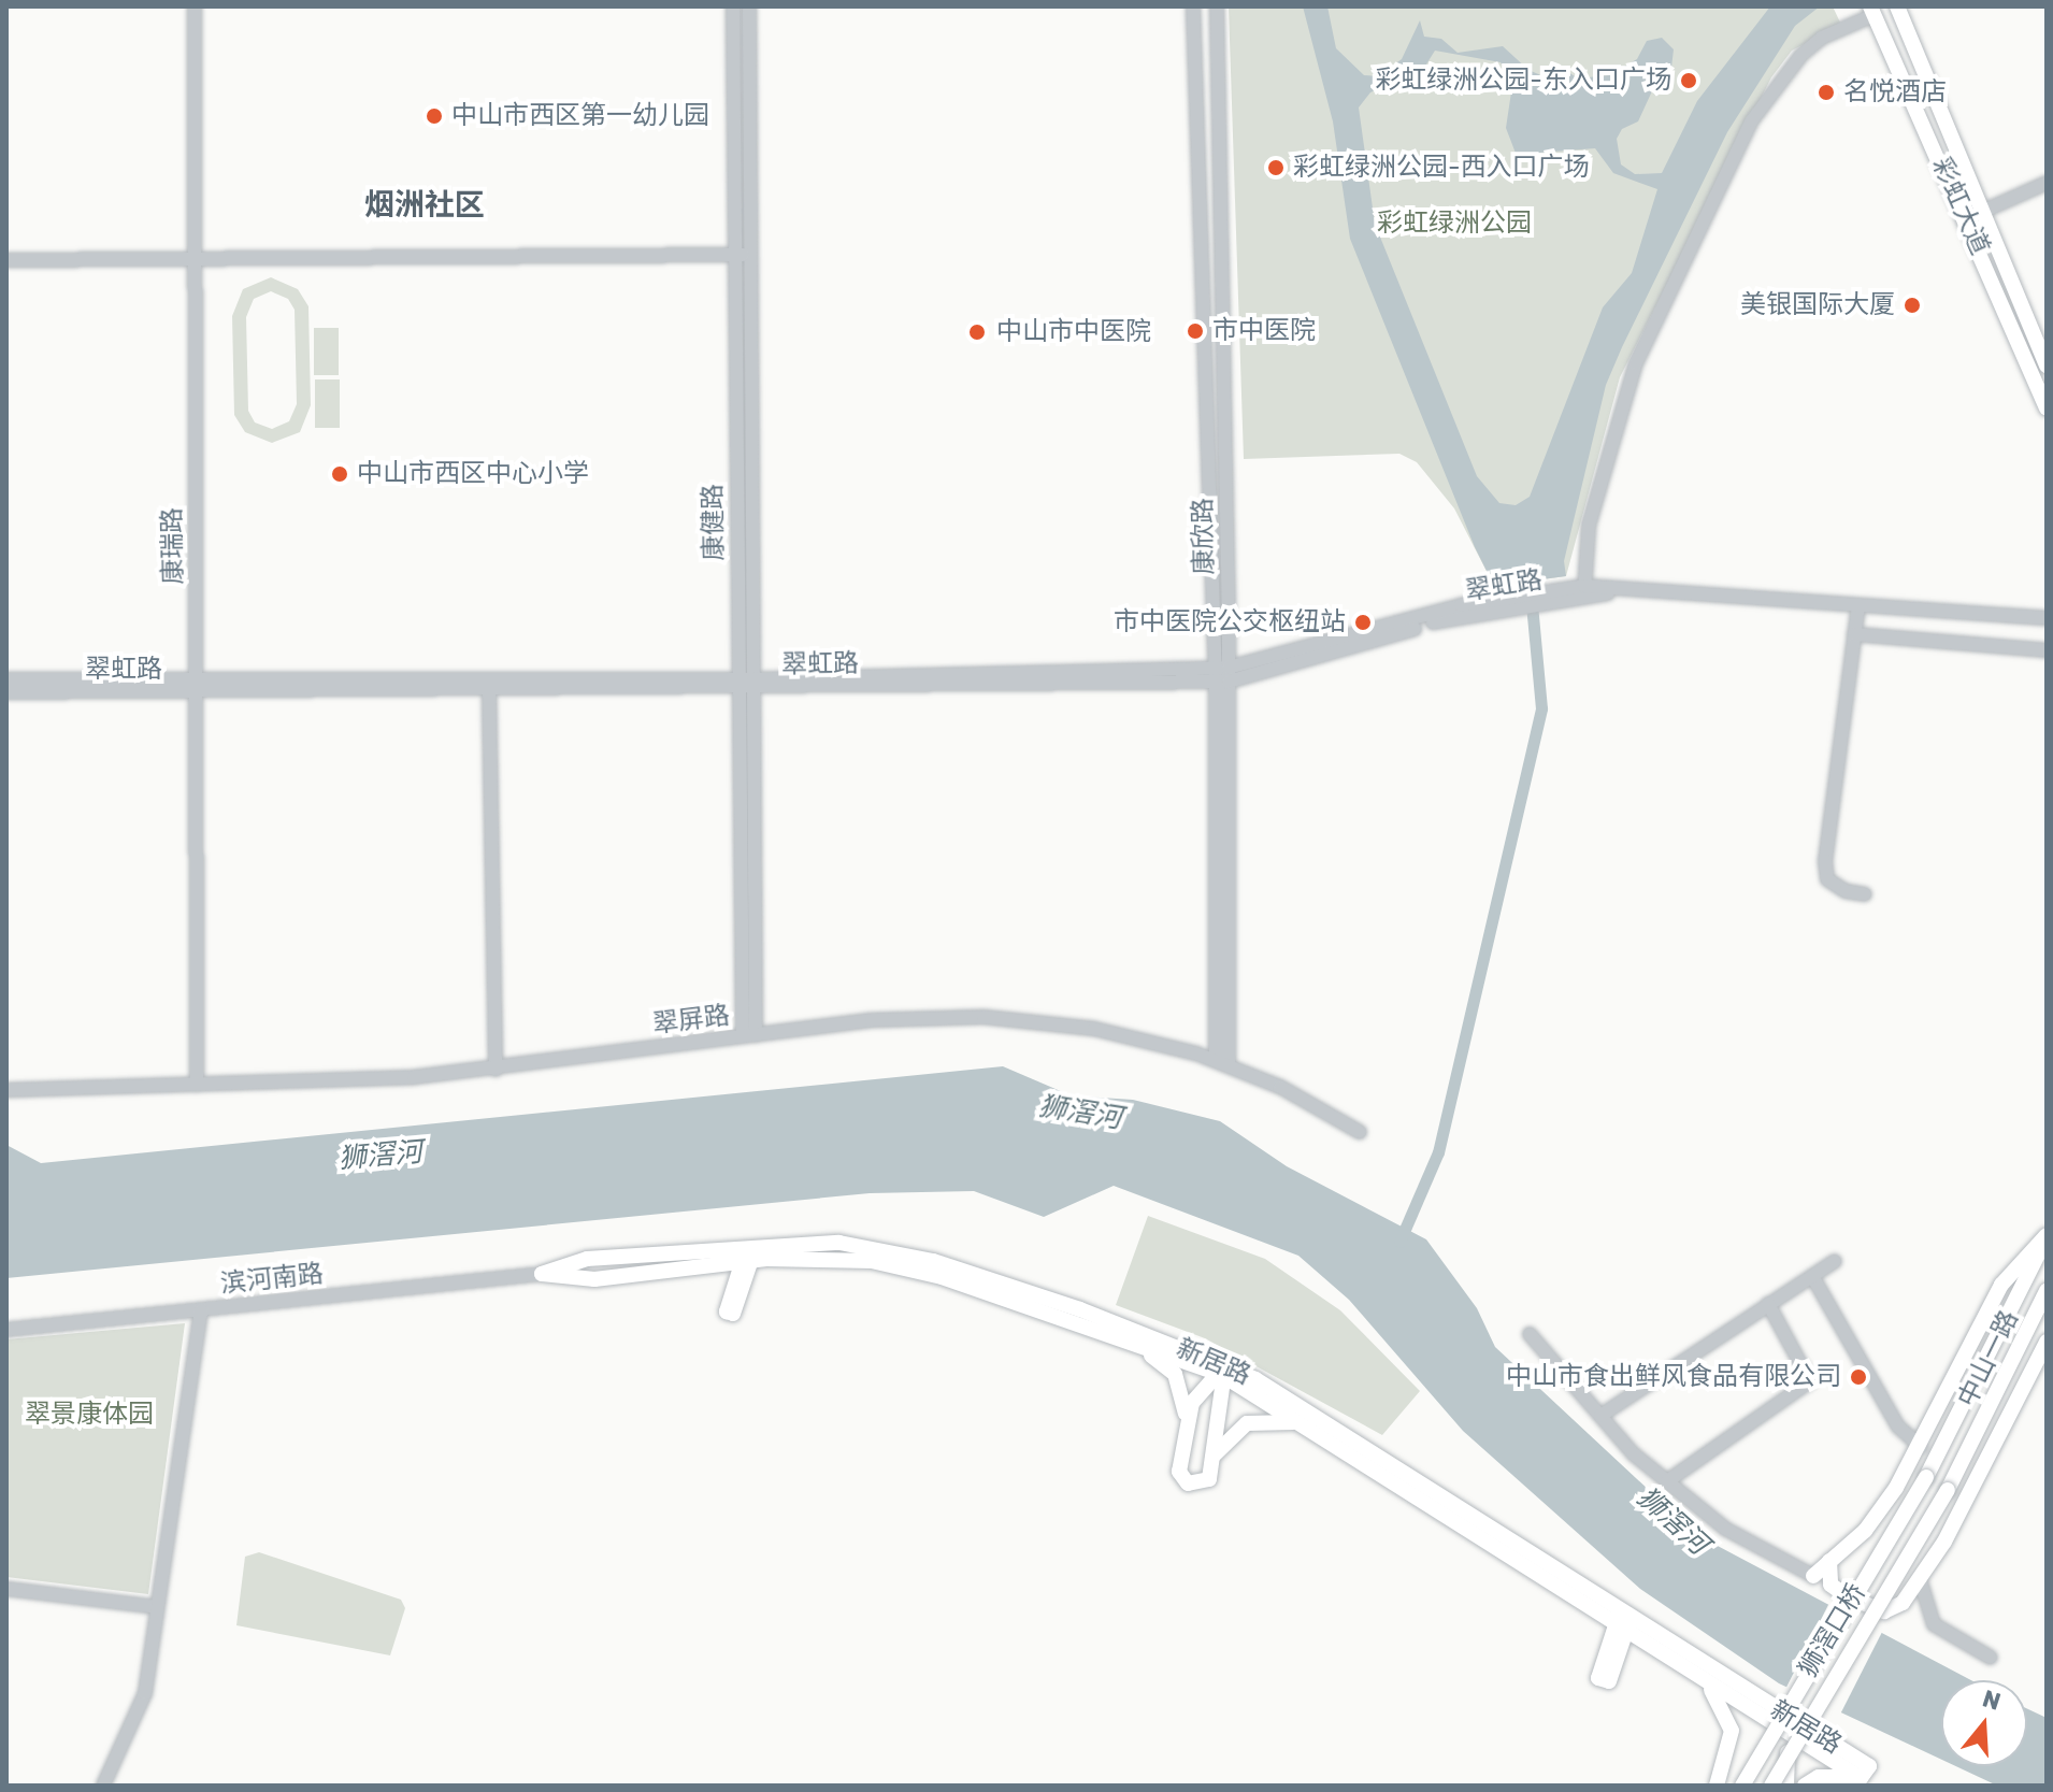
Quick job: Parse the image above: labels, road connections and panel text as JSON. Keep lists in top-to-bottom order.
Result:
{
  "streets": {
    "main road": [
      "彩虹大道",
      "中山一路",
      "新居路",
      "狮滘口桥"
    ],
    "street": [
      "康健路",
      "康欣路",
      "康瑞路",
      "翠虹路",
      "翠屏路",
      "滨河南路"
    ]
  },
  "crossings": [
    ["康健路", "翠虹路"],
    ["康健路", "翠屏路"],
    ["康欣路", "翠虹路"],
    ["康欣路", "翠屏路"],
    ["康瑞路", "翠虹路"],
    ["康瑞路", "翠屏路"],
    ["滨河南路", "新居路"],
    ["中山一路", "狮滘口桥"]
  ],
  "districts": ["烟洲社区"],
  "water": ["狮滘河"],
  "parks": ["彩虹绿洲公园", "翠景康体园"],
  "places": [
    "彩虹绿洲公园-东入口广场",
    "名悦酒店",
    "中山市西区第一幼儿园",
    "彩虹绿洲公园-西入口广场",
    "美银国际大厦",
    "市中医院",
    "中山市中医院",
    "中山市西区中心小学",
    "市中医院公交枢纽站",
    "中山市食出鲜风食品有限公司"
  ],
  "north": "top"
}
